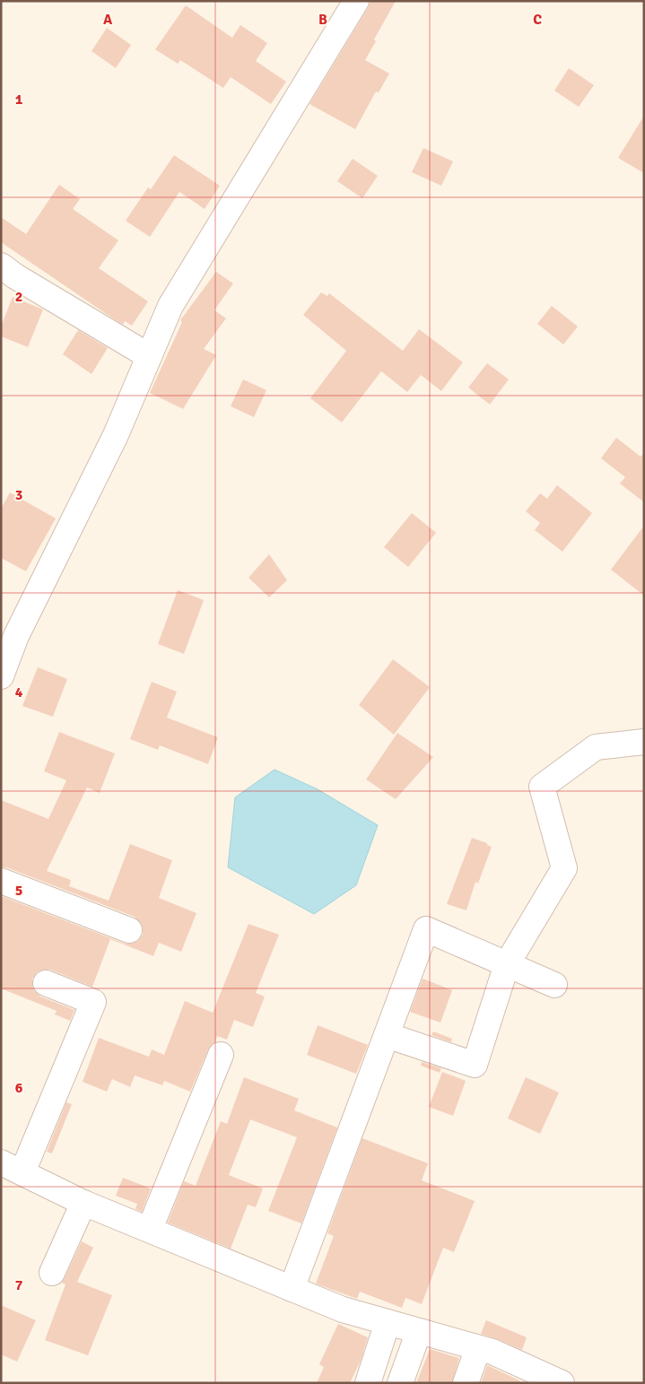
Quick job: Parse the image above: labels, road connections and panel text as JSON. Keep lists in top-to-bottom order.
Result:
{
  "grid": {
    "columns": ["A", "B", "C"],
    "rows": [
      "1",
      "2",
      "3",
      "4",
      "5",
      "6",
      "7"
    ]
  }
}
